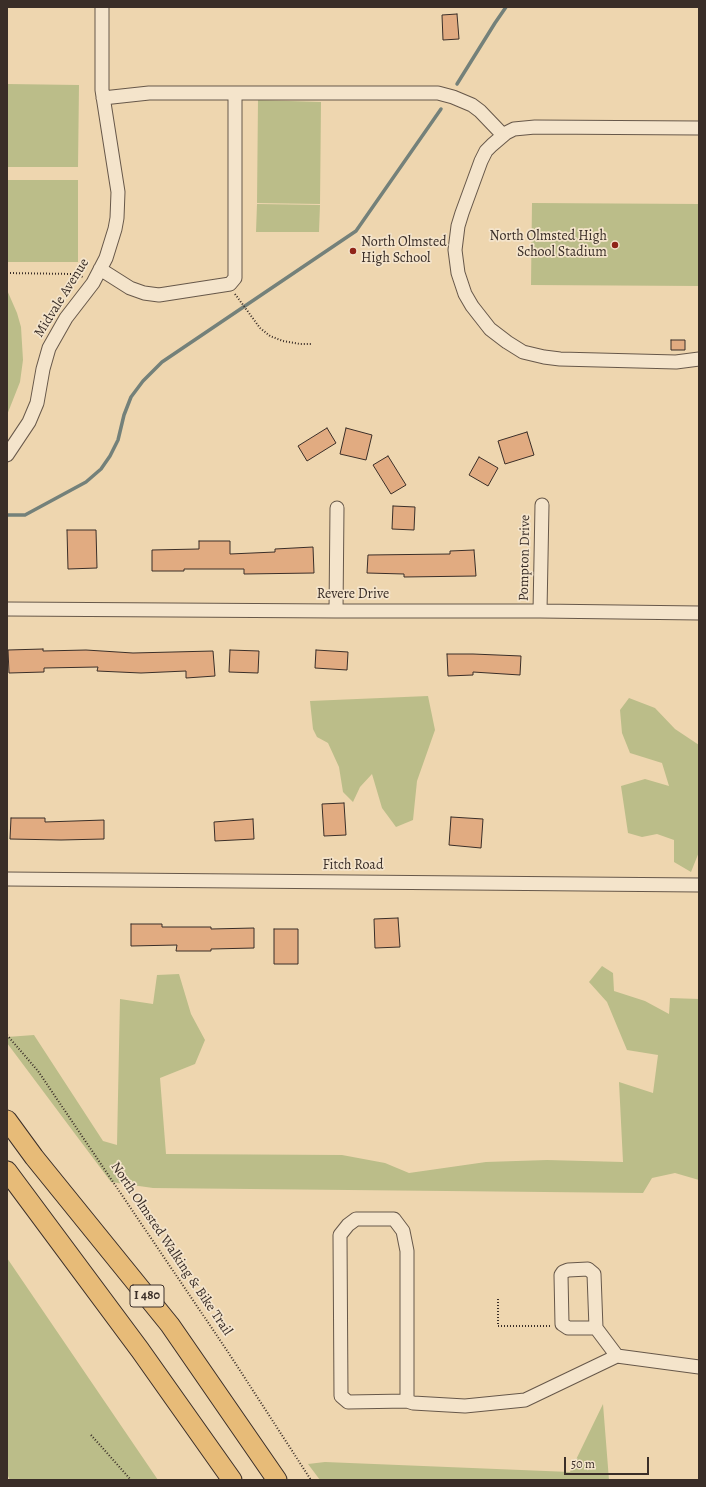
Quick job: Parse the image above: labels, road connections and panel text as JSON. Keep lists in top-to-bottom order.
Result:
{
  "streets": {
    "highway": ["I 480"],
    "street": [
      "Midvale Avenue",
      "Pompton Drive",
      "Revere Drive",
      "Fitch Road"
    ],
    "path": ["North Olmsted Walking & Bike Trail"]
  },
  "crossings": [
    ["Pompton Drive", "Revere Drive"]
  ],
  "places": ["North Olmsted High School Stadium", "North Olmsted High School"],
  "scale_bar": "50 m"
}
